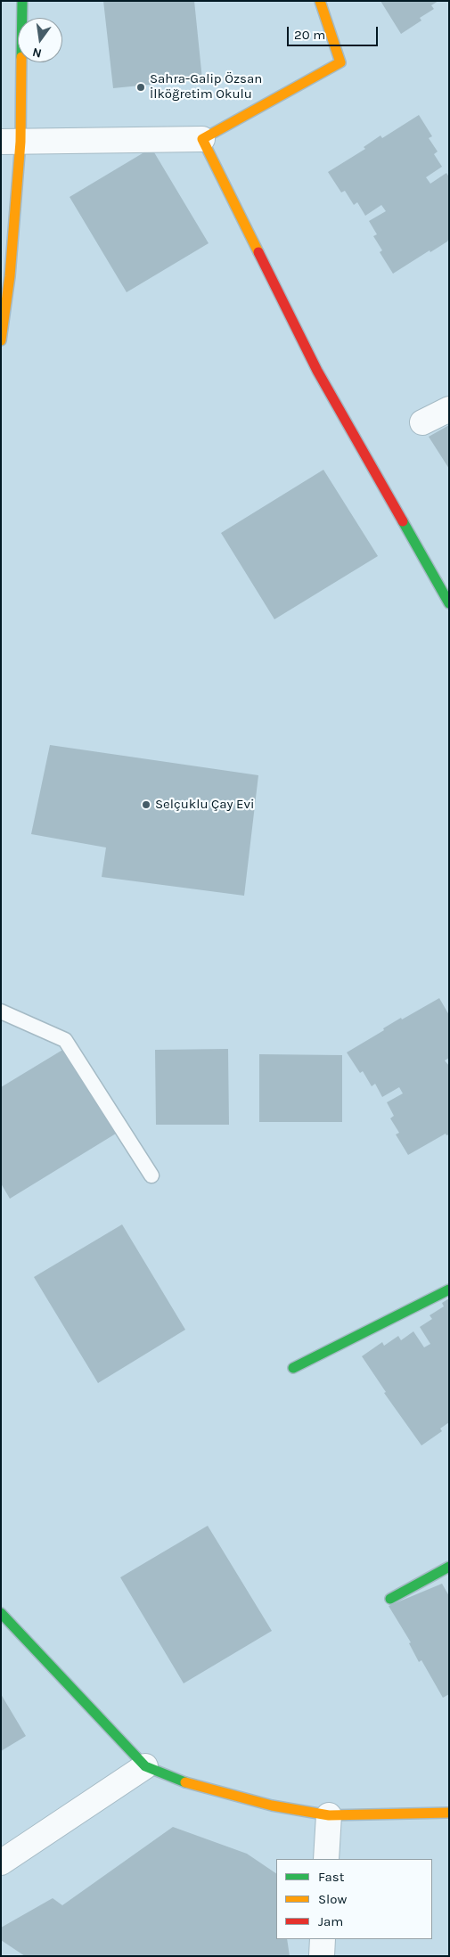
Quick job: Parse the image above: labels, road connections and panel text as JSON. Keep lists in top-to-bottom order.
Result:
{
  "places": ["Sahra-Galip Özsan İlköğretim Okulu", "Selçuklu Çay Evi"],
  "legend": ["Fast", "Slow", "Jam"],
  "scale_bar": "20 m",
  "north": "bottom"
}
